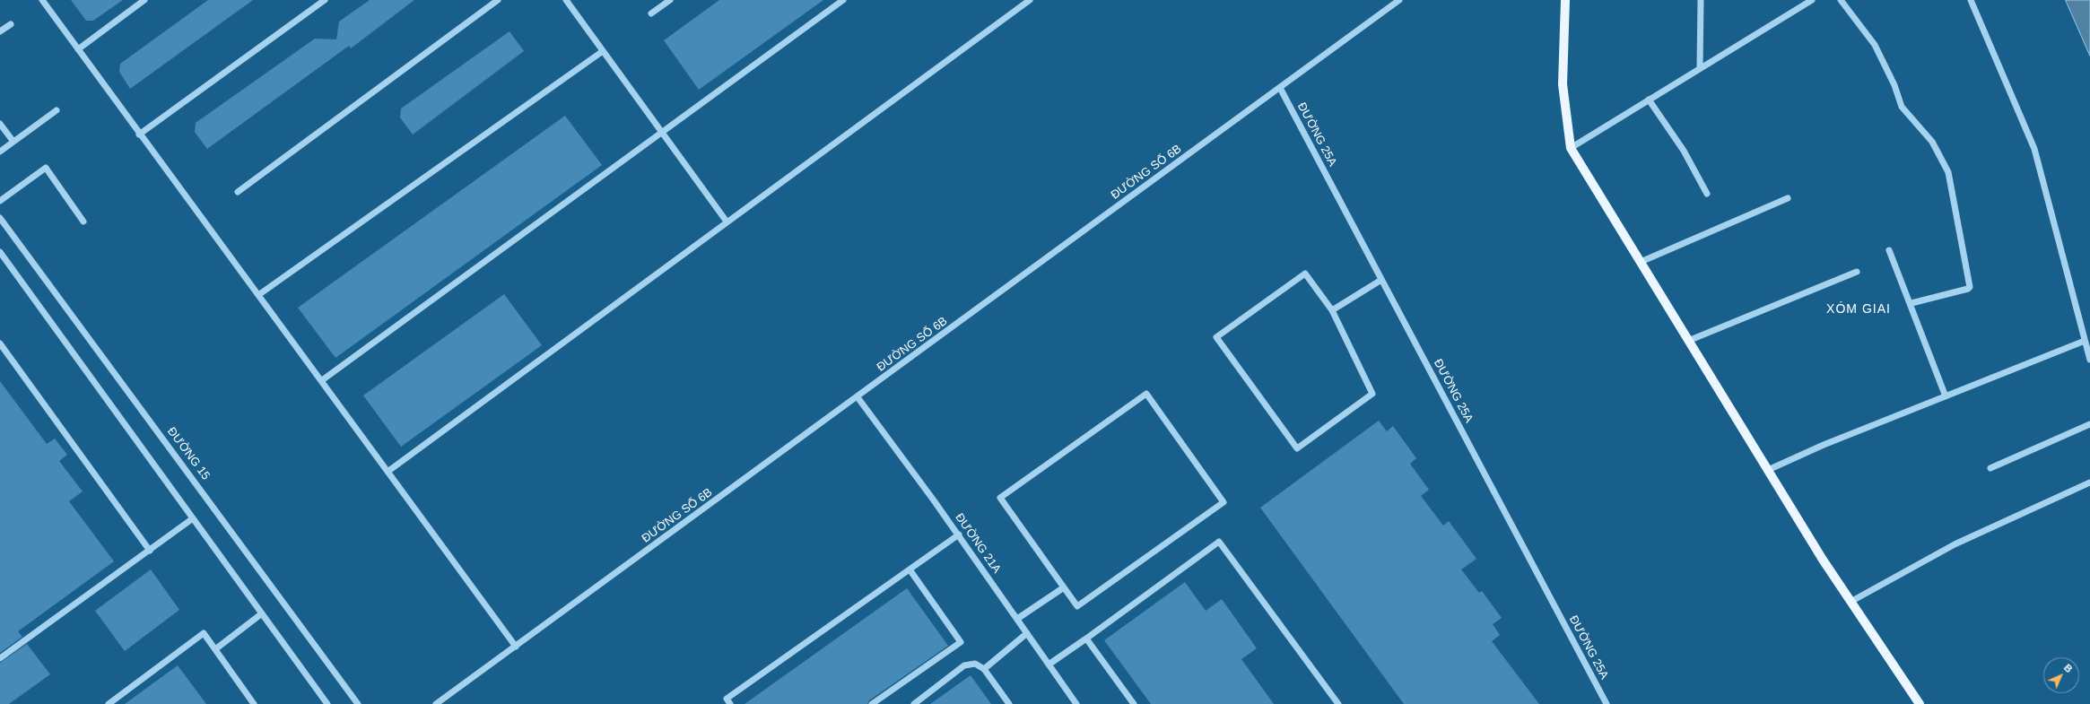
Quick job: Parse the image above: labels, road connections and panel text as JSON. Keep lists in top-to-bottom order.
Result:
{
  "streets": {
    "street": [
      "ĐƯỜNG 25A",
      "ĐƯỜNG SỐ 6B",
      "ĐƯỜNG 15",
      "ĐƯỜNG 21A"
    ]
  },
  "crossings": [
    ["ĐƯỜNG 25A", "ĐƯỜNG SỐ 6B"],
    ["ĐƯỜNG SỐ 6B", "ĐƯỜNG 21A"]
  ],
  "districts": ["XÓM GIAI"],
  "north": "top right"
}
